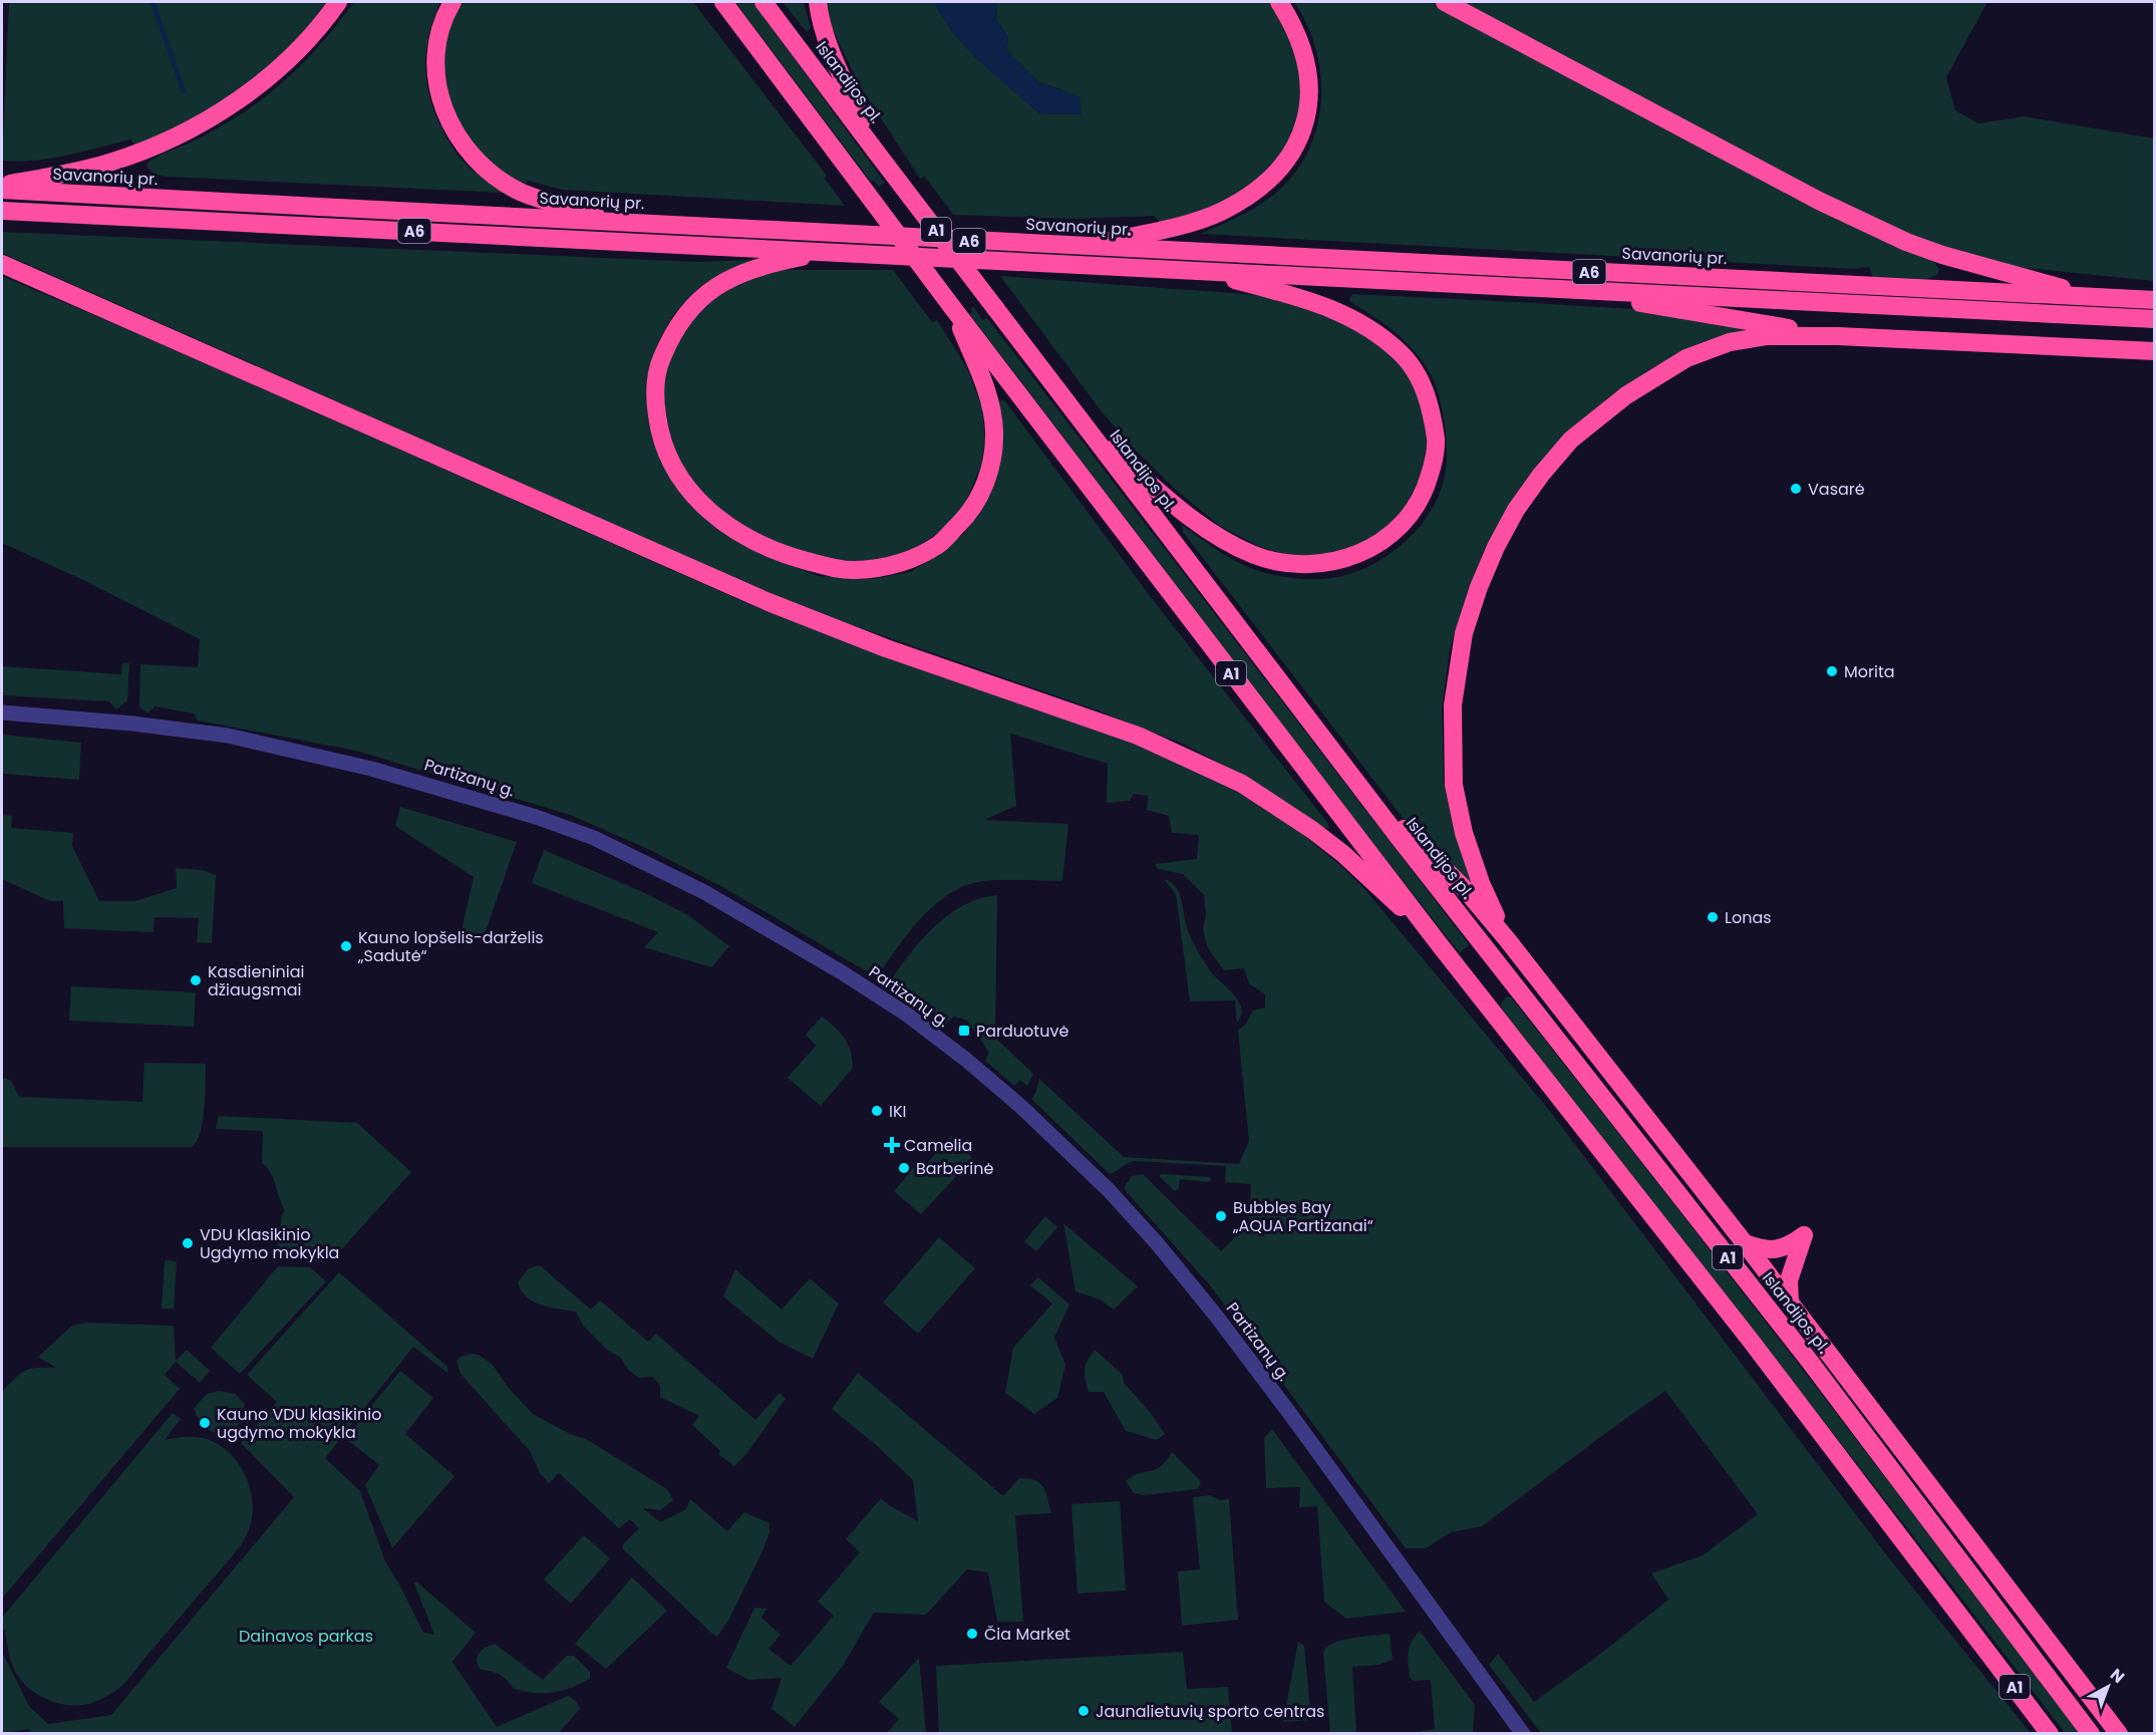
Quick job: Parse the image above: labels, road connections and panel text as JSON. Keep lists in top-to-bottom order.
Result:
{
  "streets": {
    "highway": [
      "Islandijos pl.",
      "Savanorių pr.",
      "A1",
      "A6"
    ],
    "street": ["Partizanų g."]
  },
  "parks": ["Dainavos parkas"],
  "places": {
    "other": [
      "Vasarė",
      "Morita",
      "Lonas",
      "Kauno lopšelis-darželis „Sadutė“",
      "Kasdieniniai džiaugsmai",
      "IKI",
      "Barberinė",
      "Bubbles Bay „AQUA Partizanai“",
      "VDU Klasikinio Ugdymo mokykla",
      "Kauno VDU klasikinio ugdymo mokykla",
      "Čia Market",
      "Jaunalietuvių sporto centras"
    ],
    "transit": ["Parduotuvė"],
    "health": ["Camelia"]
  },
  "north": "top right"
}
